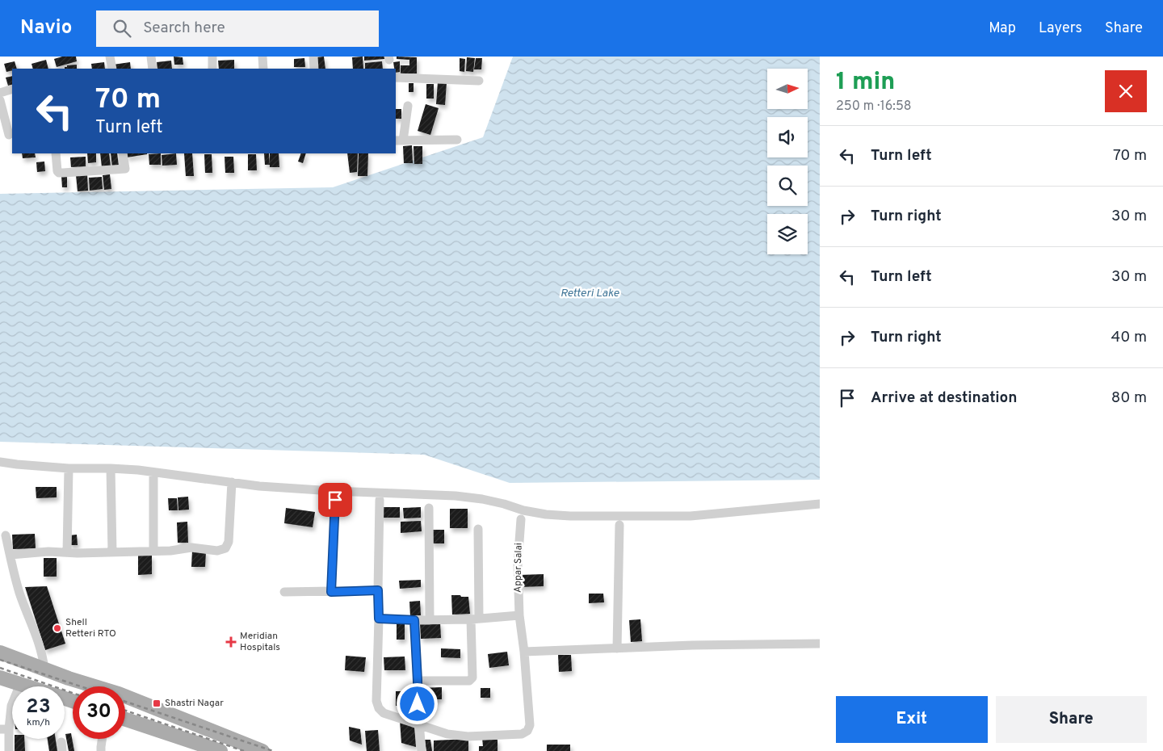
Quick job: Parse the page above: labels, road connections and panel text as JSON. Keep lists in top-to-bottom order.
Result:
{
  "streets": {
    "street": ["Appar Salai"]
  },
  "water": ["Retteri Lake"],
  "places": {
    "other": ["Shell Retteri RTO"],
    "health": ["Meridian Hospitals"],
    "transit": ["Shastri Nagar"]
  },
  "north": "right",
  "page": {
    "header": "Navio",
    "search": "Search here",
    "nav": ["Map", "Layers", "Share"],
    "heading": ["1 min", "250 m · 16:58"],
    "turn": ["70 m", "Turn left"],
    "list": [
      {
        "name": "Turn left",
        "value": "70 m"
      },
      {
        "name": "Turn right",
        "value": "30 m"
      },
      {
        "name": "Turn left",
        "value": "30 m"
      },
      {
        "name": "Turn right",
        "value": "40 m"
      },
      {
        "name": "Arrive at destination",
        "value": "80 m"
      }
    ],
    "speed": "23 km/h",
    "limit": "30",
    "buttons": ["Exit", "Share"]
  }
}
